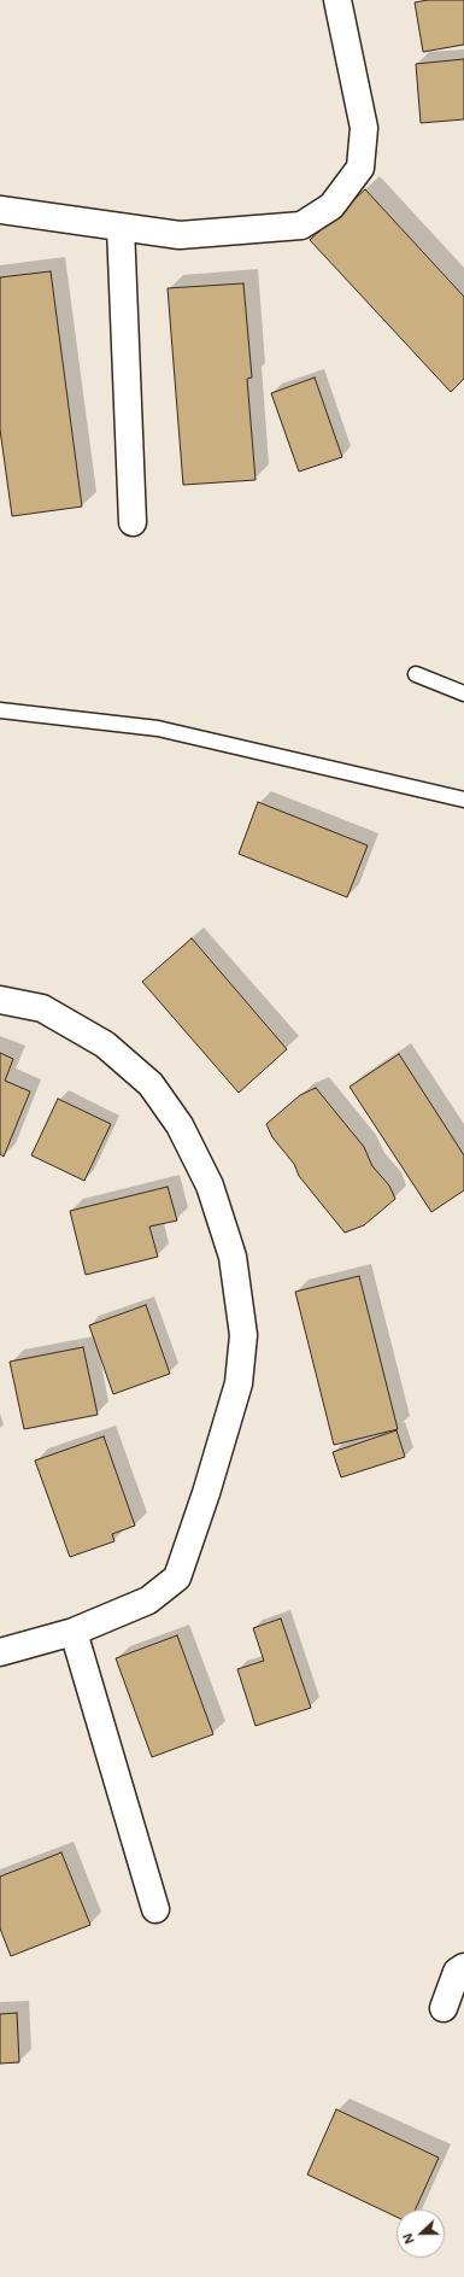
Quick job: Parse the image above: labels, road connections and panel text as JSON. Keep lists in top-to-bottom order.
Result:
{
  "north": "left"
}
